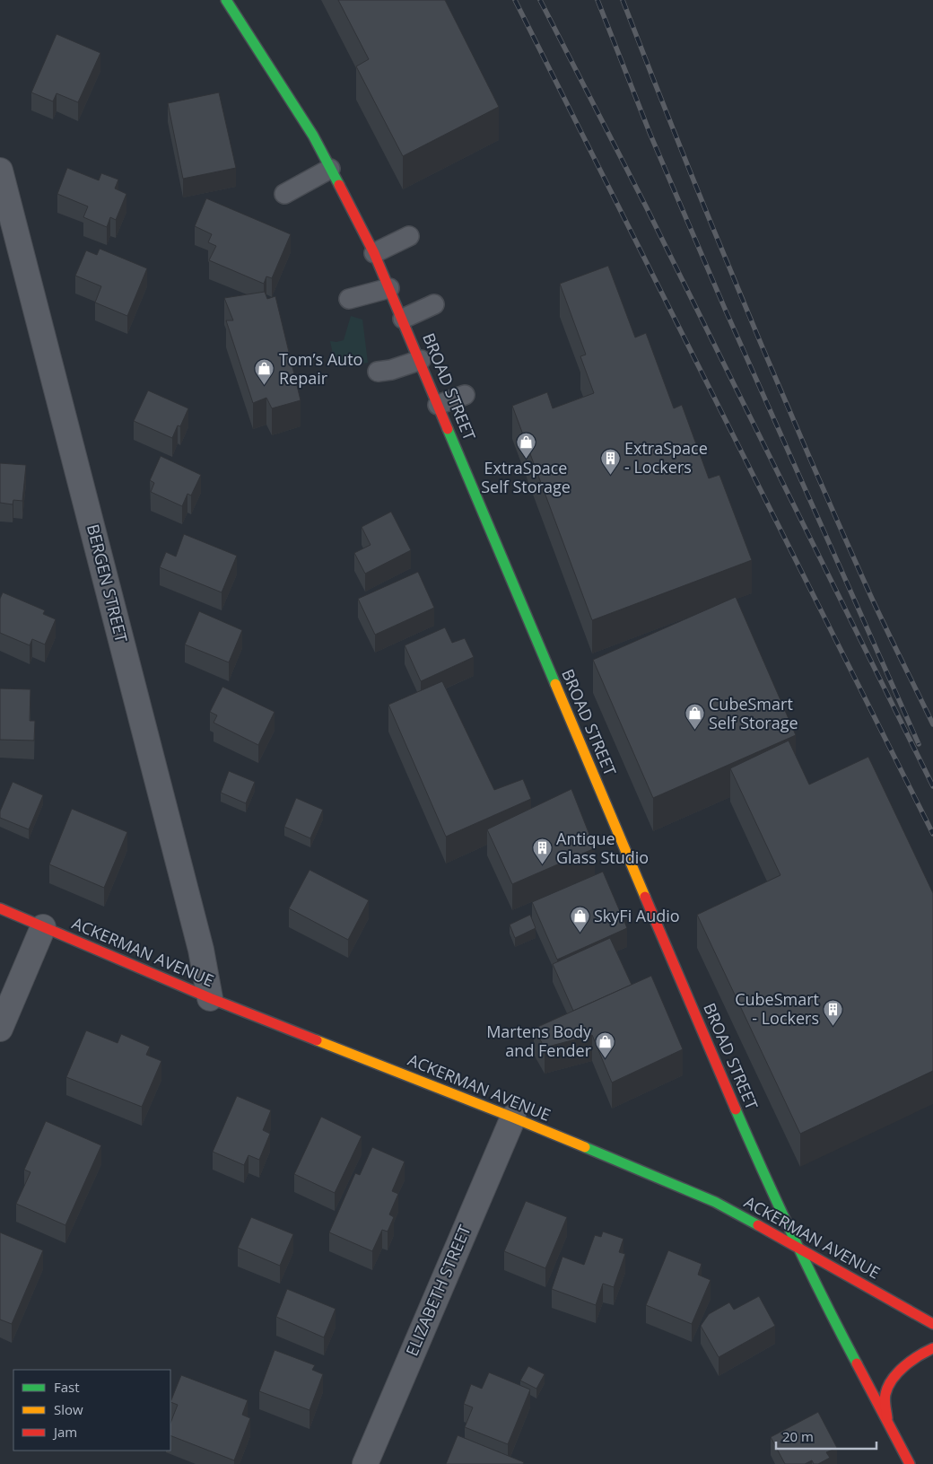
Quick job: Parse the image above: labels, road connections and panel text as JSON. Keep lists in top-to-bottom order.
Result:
{
  "streets": {
    "street": [
      "BROAD STREET",
      "BERGEN STREET",
      "ACKERMAN AVENUE",
      "ELIZABETH STREET"
    ]
  },
  "crossings": [
    ["BROAD STREET", "ACKERMAN AVENUE"],
    ["BERGEN STREET", "ACKERMAN AVENUE"],
    ["ACKERMAN AVENUE", "ELIZABETH STREET"]
  ],
  "places": {
    "shop": [
      "Tom’s Auto Repair",
      "ExtraSpace Self Storage",
      "CubeSmart Self Storage",
      "SkyFi Audio",
      "Martens Body and Fender"
    ],
    "building": ["ExtraSpace - Lockers", "Antique Glass Studio", "CubeSmart - Lockers"]
  },
  "legend": ["Fast", "Slow", "Jam"],
  "scale_bar": "20 m"
}
